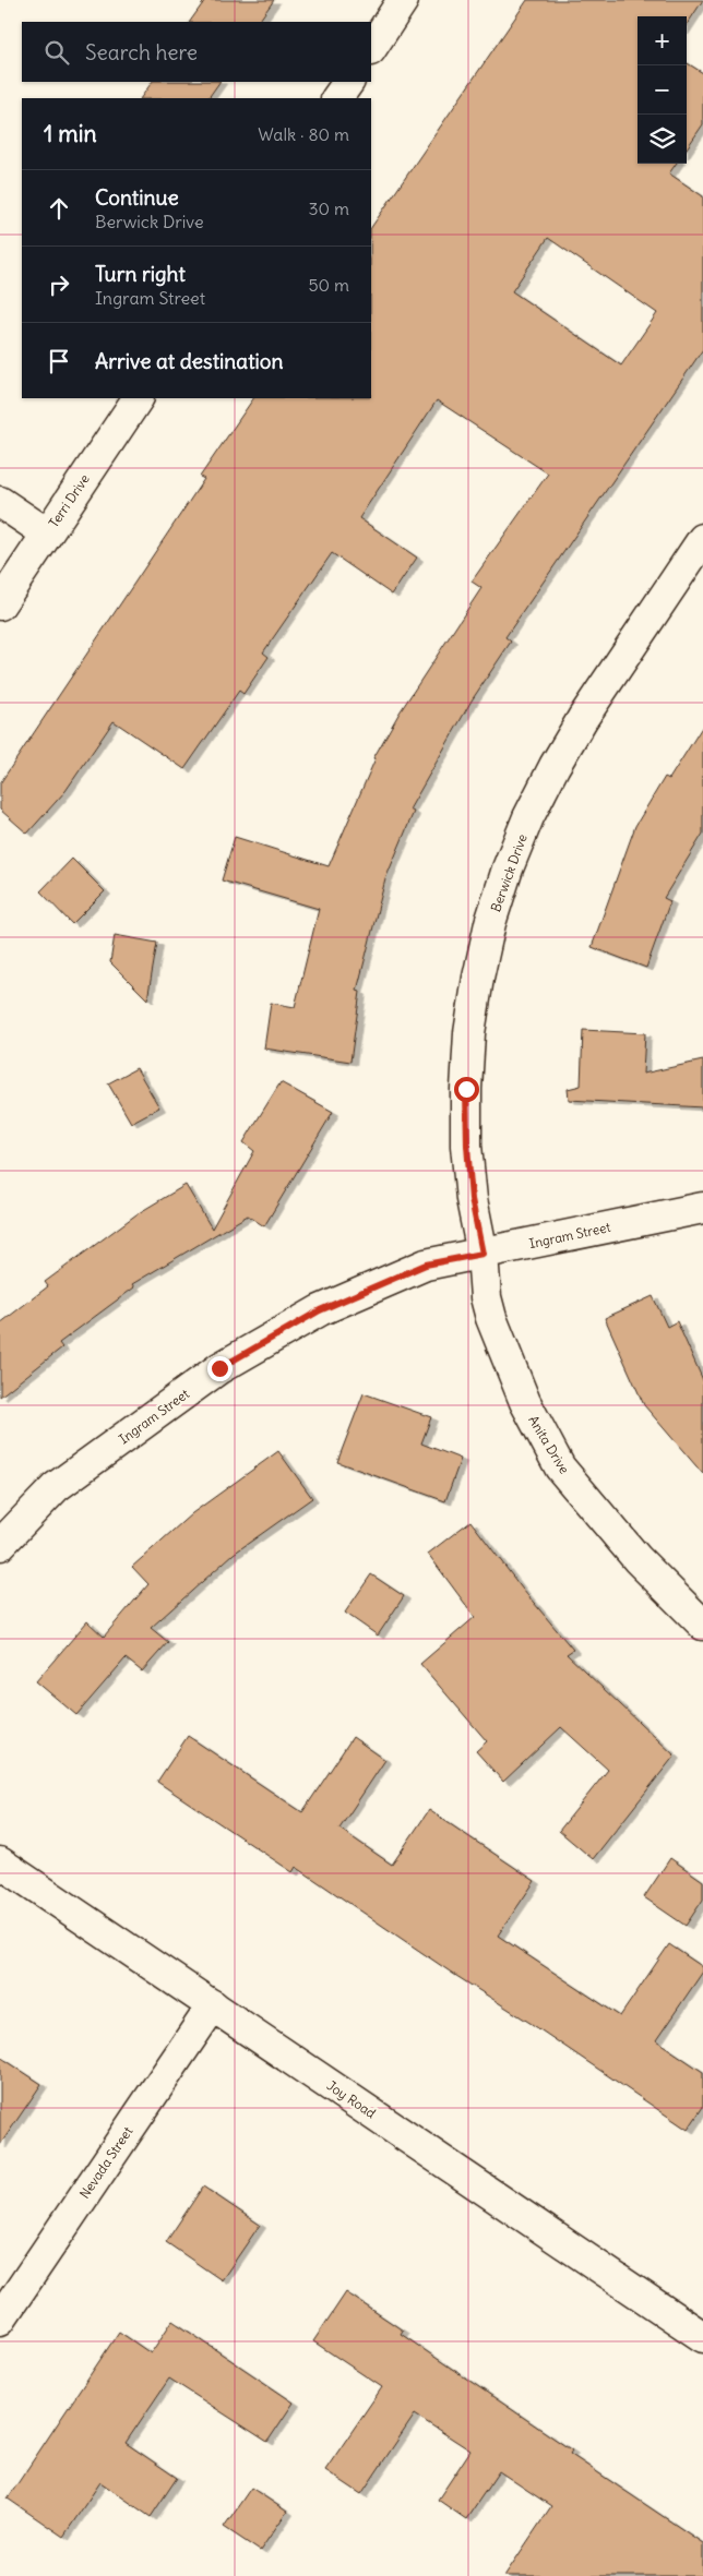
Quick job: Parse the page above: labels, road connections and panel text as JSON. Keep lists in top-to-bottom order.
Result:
{
  "streets": {
    "street": [
      "Terri Drive",
      "Berwick Drive",
      "Ingram Street",
      "Anita Drive",
      "Joy Road",
      "Nevada Street"
    ]
  },
  "crossings": [
    ["Berwick Drive", "Ingram Street"],
    ["Berwick Drive", "Anita Drive"],
    ["Ingram Street", "Anita Drive"],
    ["Joy Road", "Nevada Street"]
  ],
  "page": {
    "map_buttons": ["+", "−"],
    "search": "Search here",
    "heading": ["1 min", "Walk · 80 m"],
    "list": [
      ["Continue", "Berwick Drive", "30 m"],
      ["Turn right", "Ingram Street", "50 m"],
      "Arrive at destination"
    ]
  }
}
